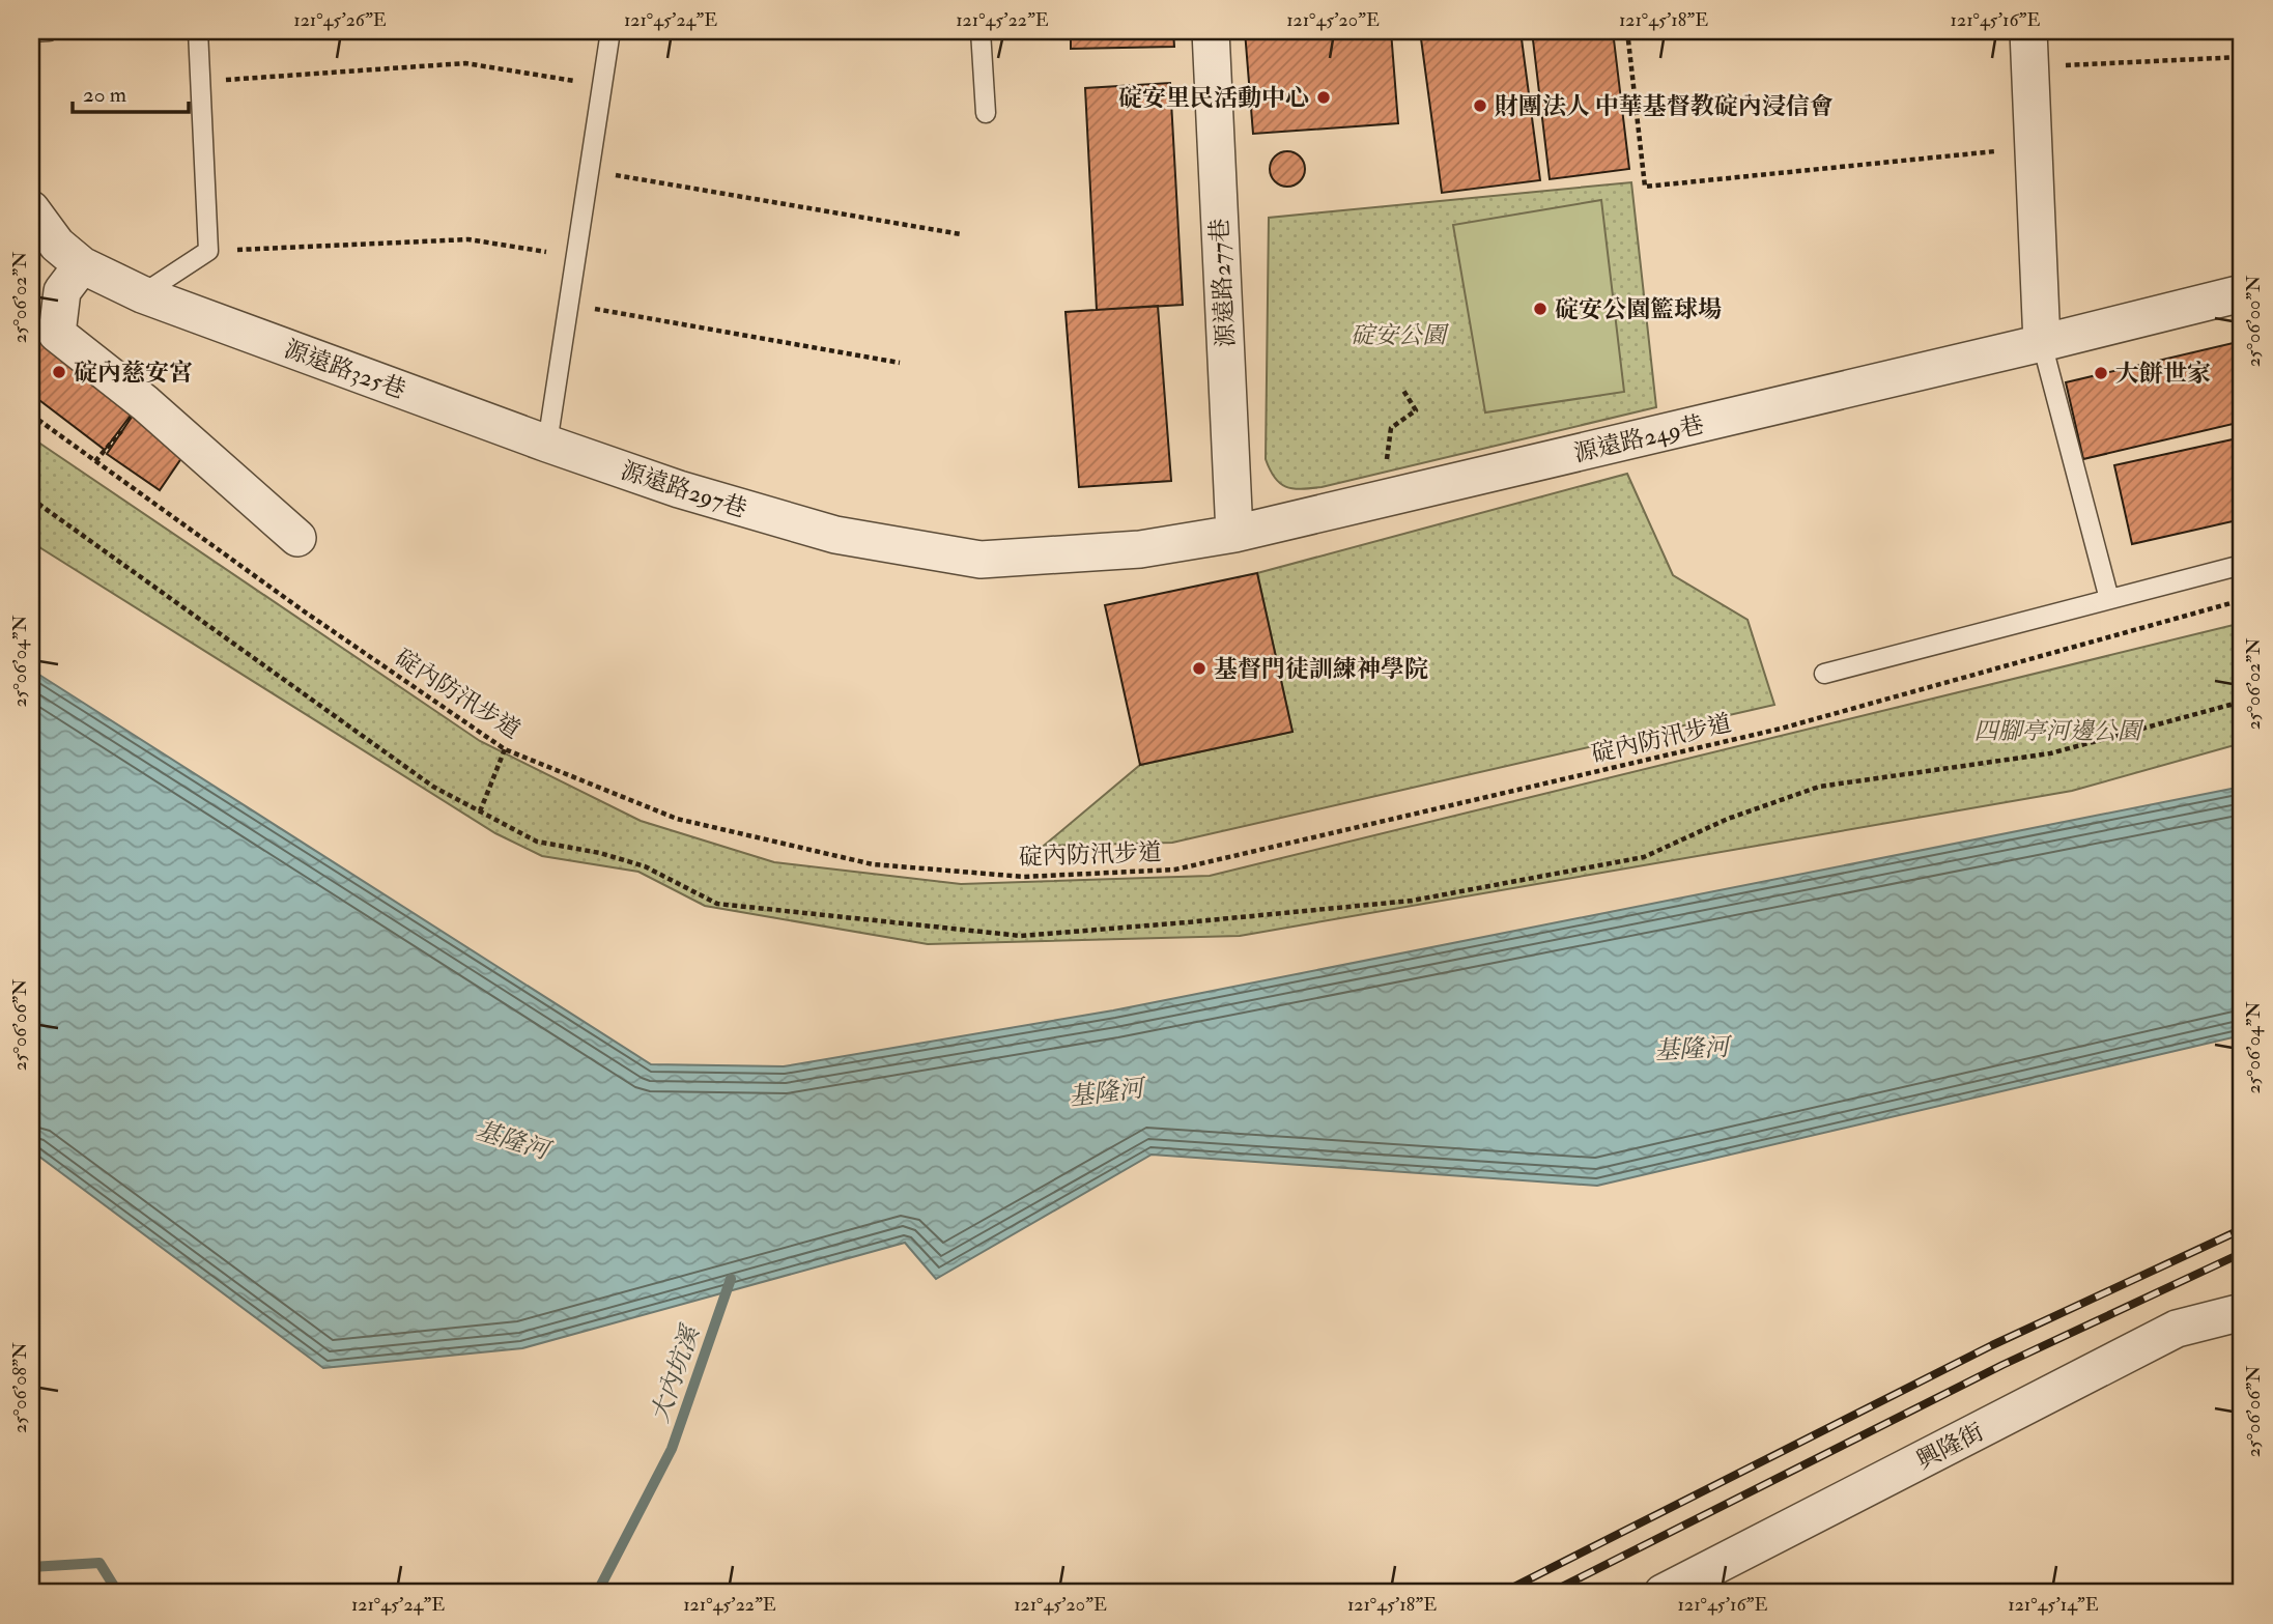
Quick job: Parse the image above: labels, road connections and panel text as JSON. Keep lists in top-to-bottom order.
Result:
{
  "streets": {
    "street": [
      "源遠路277巷",
      "源遠路325巷",
      "源遠路249巷",
      "源遠路297巷",
      "興隆街"
    ],
    "path": ["碇內防汛步道"]
  },
  "crossings": [
    ["源遠路277巷", "源遠路249巷"],
    ["源遠路277巷", "源遠路297巷"],
    ["源遠路325巷", "源遠路297巷"],
    ["源遠路249巷", "源遠路297巷"]
  ],
  "water": ["基隆河", "大內坑溪"],
  "parks": ["碇安公園", "四腳亭河邊公園"],
  "places": [
    "碇安里民活動中心",
    "財團法人 中華基督教碇內浸信會",
    "碇安公園籃球場",
    "碇內慈安宮",
    "大餅世家",
    "基督門徒訓練神學院"
  ],
  "scale_bar": "20 m",
  "coordinates": [
    "121°45'26\"E",
    "121°45'24\"E",
    "121°45'22\"E",
    "121°45'20\"E",
    "121°45'18\"E",
    "121°45'16\"E",
    "25°06'02\"N",
    "25°06'00\"N",
    "25°06'04\"N",
    "25°06'06\"N",
    "25°06'08\"N",
    "121°45'14\"E"
  ]
}
